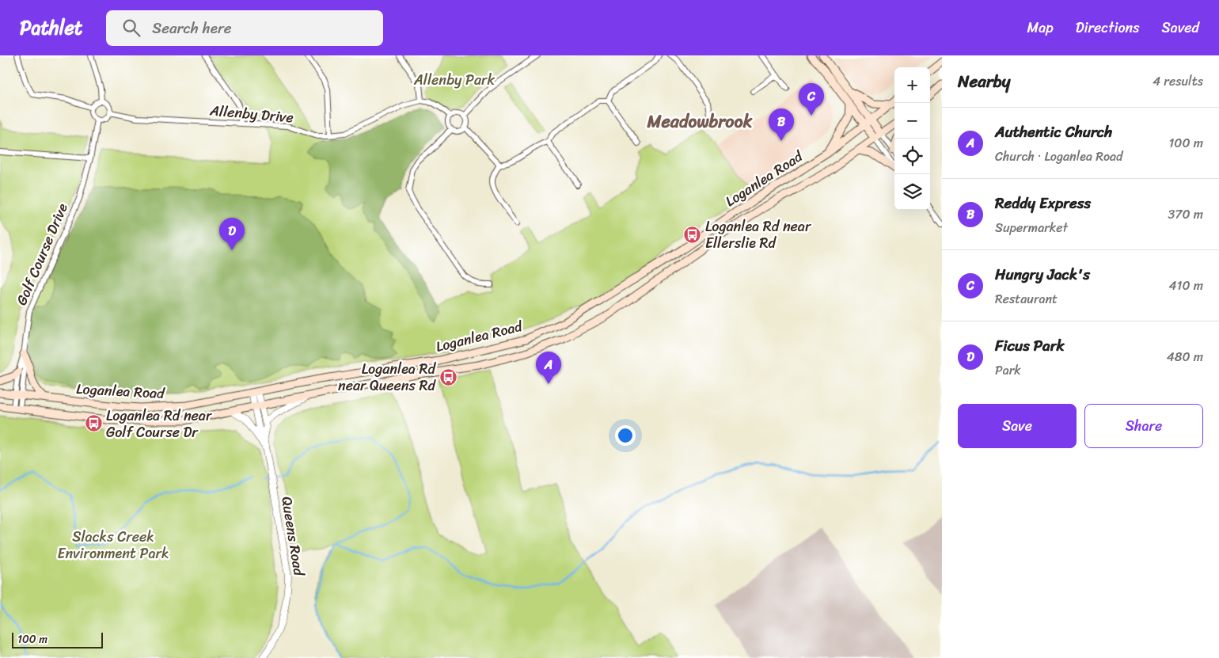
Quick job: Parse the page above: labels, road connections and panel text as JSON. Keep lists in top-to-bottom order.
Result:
{
  "streets": {
    "main road": ["Loganlea Road"],
    "street": ["Allenby Drive", "Golf Course Drive", "Queens Road"]
  },
  "crossings": [
    ["Allenby Drive", "Golf Course Drive"],
    ["Loganlea Road", "Golf Course Drive"],
    ["Loganlea Road", "Queens Road"]
  ],
  "districts": ["Meadowbrook"],
  "parks": ["Allenby Park", "Slacks Creek Environment Park"],
  "places": {
    "bus stop": ["Loganlea Rd near Ellerslie Rd", "Loganlea Rd near Queens Rd", "Loganlea Rd near Golf Course Dr"]
  },
  "scale_bar": "100 m",
  "page": {
    "header": "Pathlet",
    "search": "Search here",
    "nav": ["Map", "Directions", "Saved"],
    "heading": ["Nearby", "4 results"],
    "map_buttons": ["+", "−"],
    "pins": [
      "C",
      "B",
      "D",
      "A"
    ],
    "list": [
      {
        "mark": "A",
        "name": "Authentic Church",
        "note": "Church · Loganlea Road",
        "value": "100 m"
      },
      {
        "mark": "B",
        "name": "Reddy Express",
        "note": "Supermarket",
        "value": "370 m"
      },
      {
        "mark": "C",
        "name": "Hungry Jack's",
        "note": "Restaurant",
        "value": "410 m"
      },
      {
        "mark": "D",
        "name": "Ficus Park",
        "note": "Park",
        "value": "480 m"
      }
    ],
    "buttons": ["Save", "Share"],
    "scale": "100 m"
  }
}
